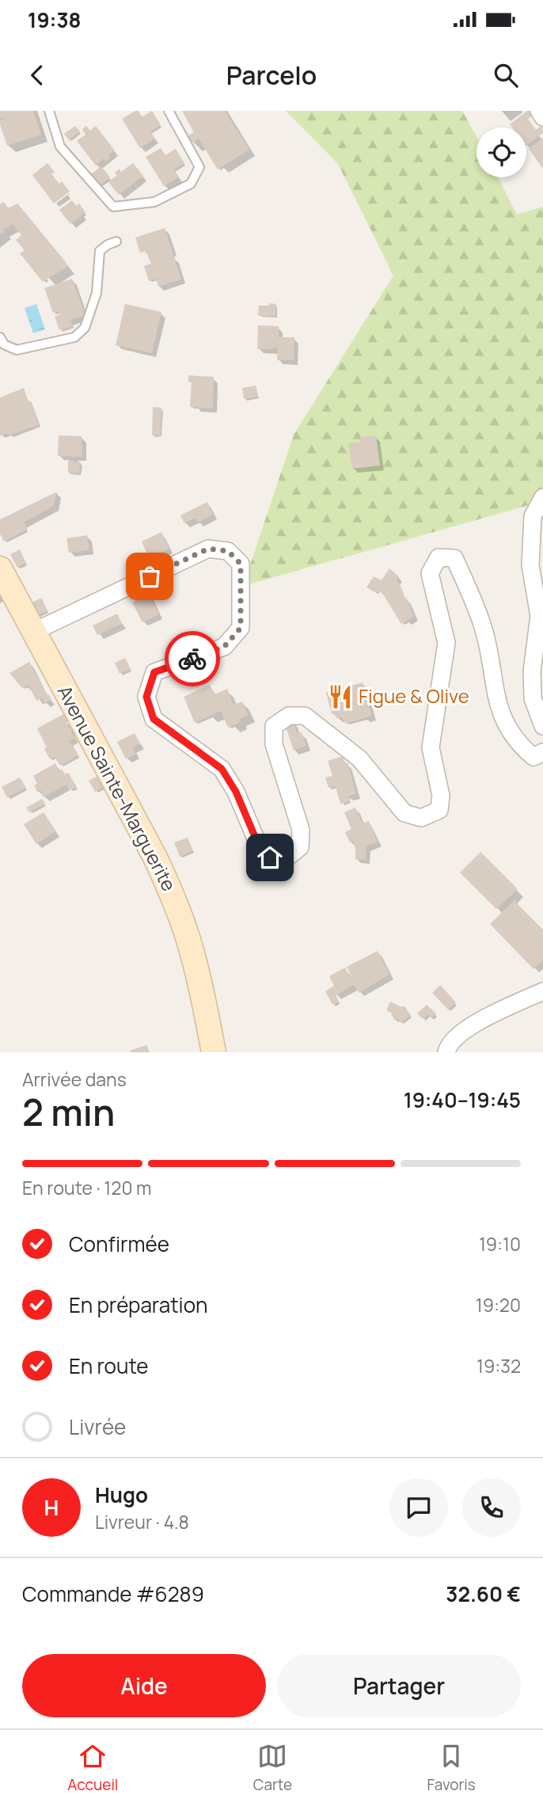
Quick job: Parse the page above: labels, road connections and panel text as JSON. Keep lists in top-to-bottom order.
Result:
{
  "streets": {
    "street": ["Avenue Sainte-Marguerite"]
  },
  "places": {
    "restaurant": ["Figue & Olive"]
  },
  "page": {
    "status": "19:38",
    "header": "Parcelo",
    "heading": ["2 min", "Arrivée dans", "19:40–19:45"],
    "panel": [
      "Hugo",
      "Livreur · 4.8",
      "Commande #6289",
      "32.60 €"
    ],
    "bar": "En route · 120 m",
    "list": [
      ["Confirmée", "19:10"],
      ["En préparation", "19:20"],
      ["En route", "19:32"],
      "Livrée"
    ],
    "round": "H",
    "buttons": ["Aide", "Partager"],
    "tabs": ["Accueil", "Carte", "Favoris"]
  }
}
